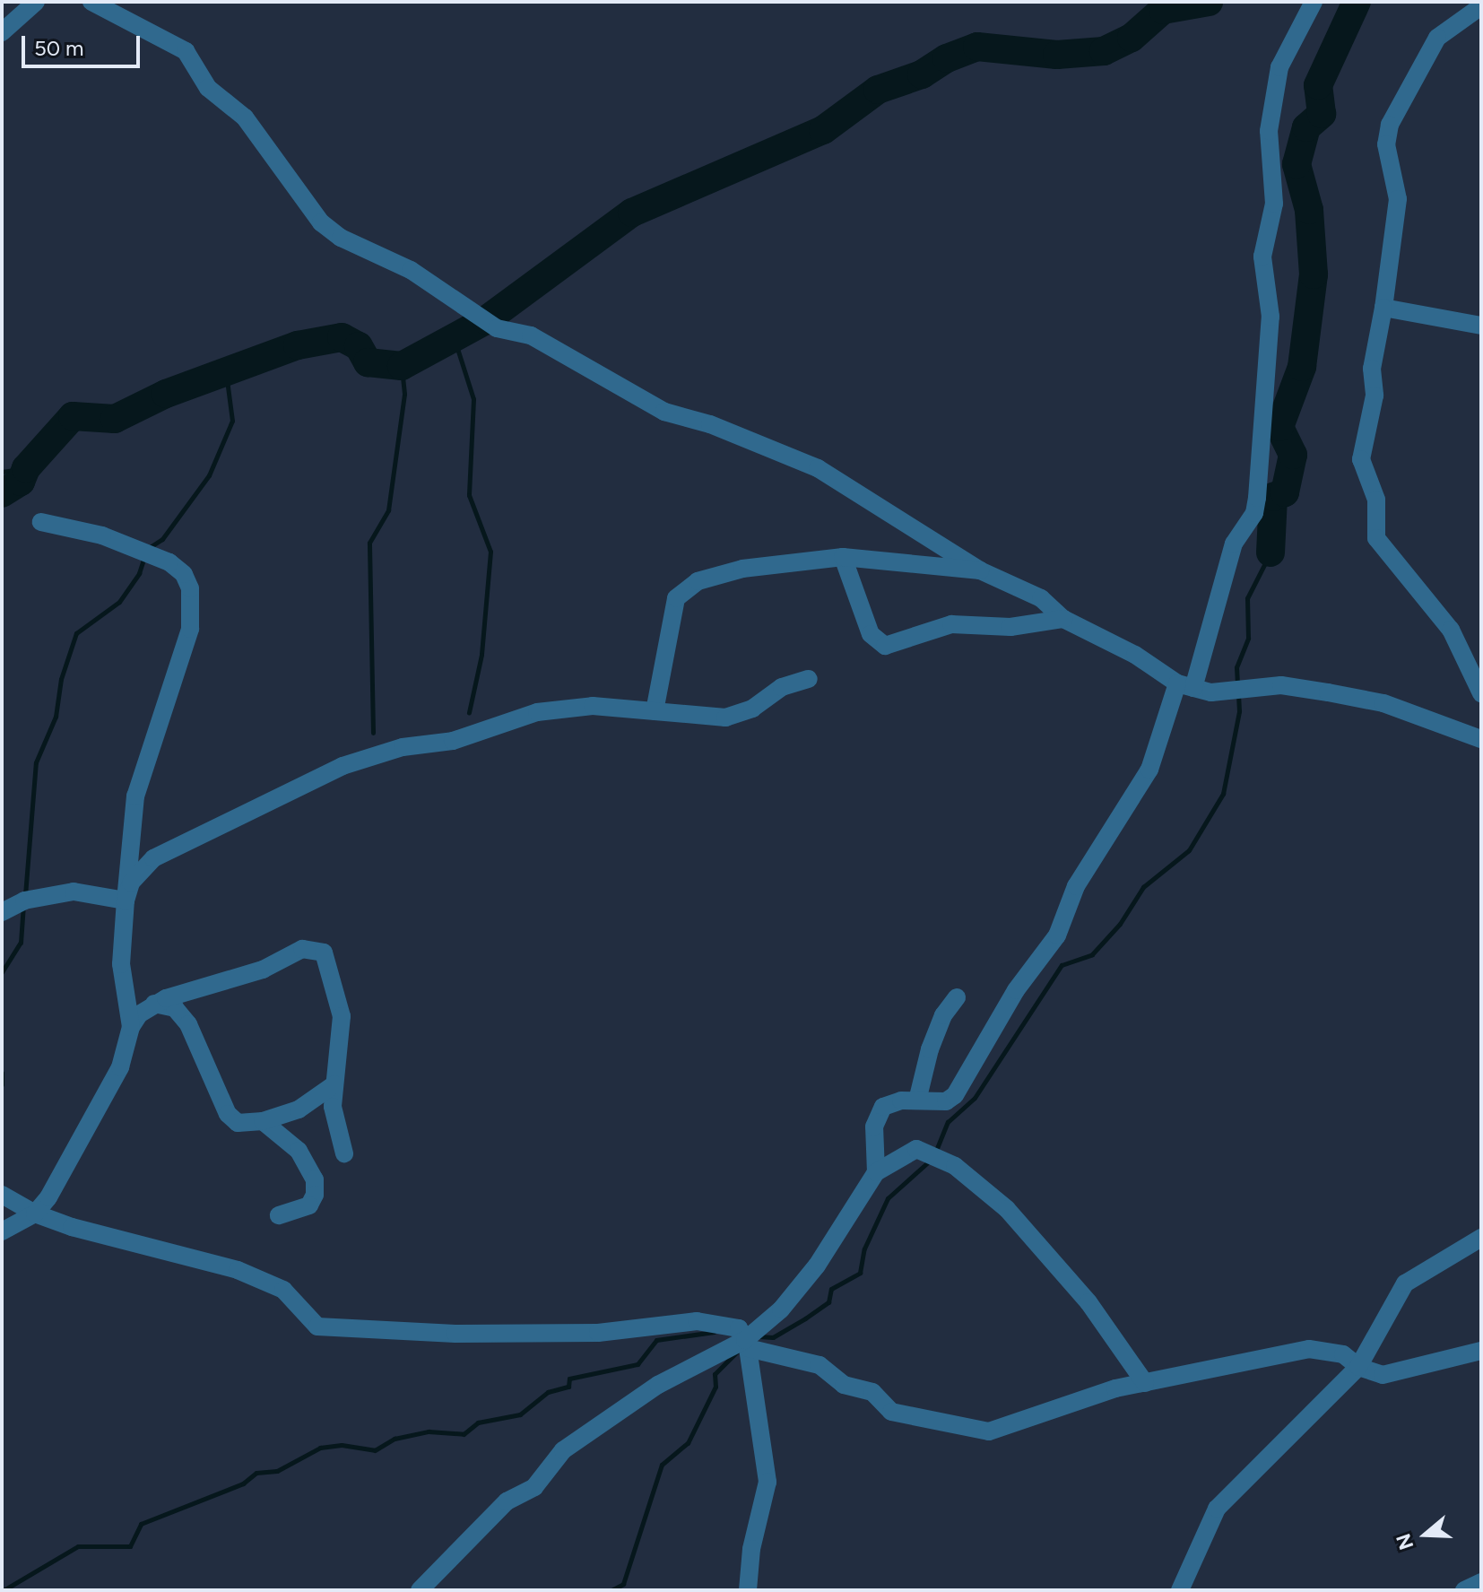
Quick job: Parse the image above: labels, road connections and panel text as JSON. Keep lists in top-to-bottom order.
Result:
{
  "scale_bar": "50 m",
  "north": "left"
}
